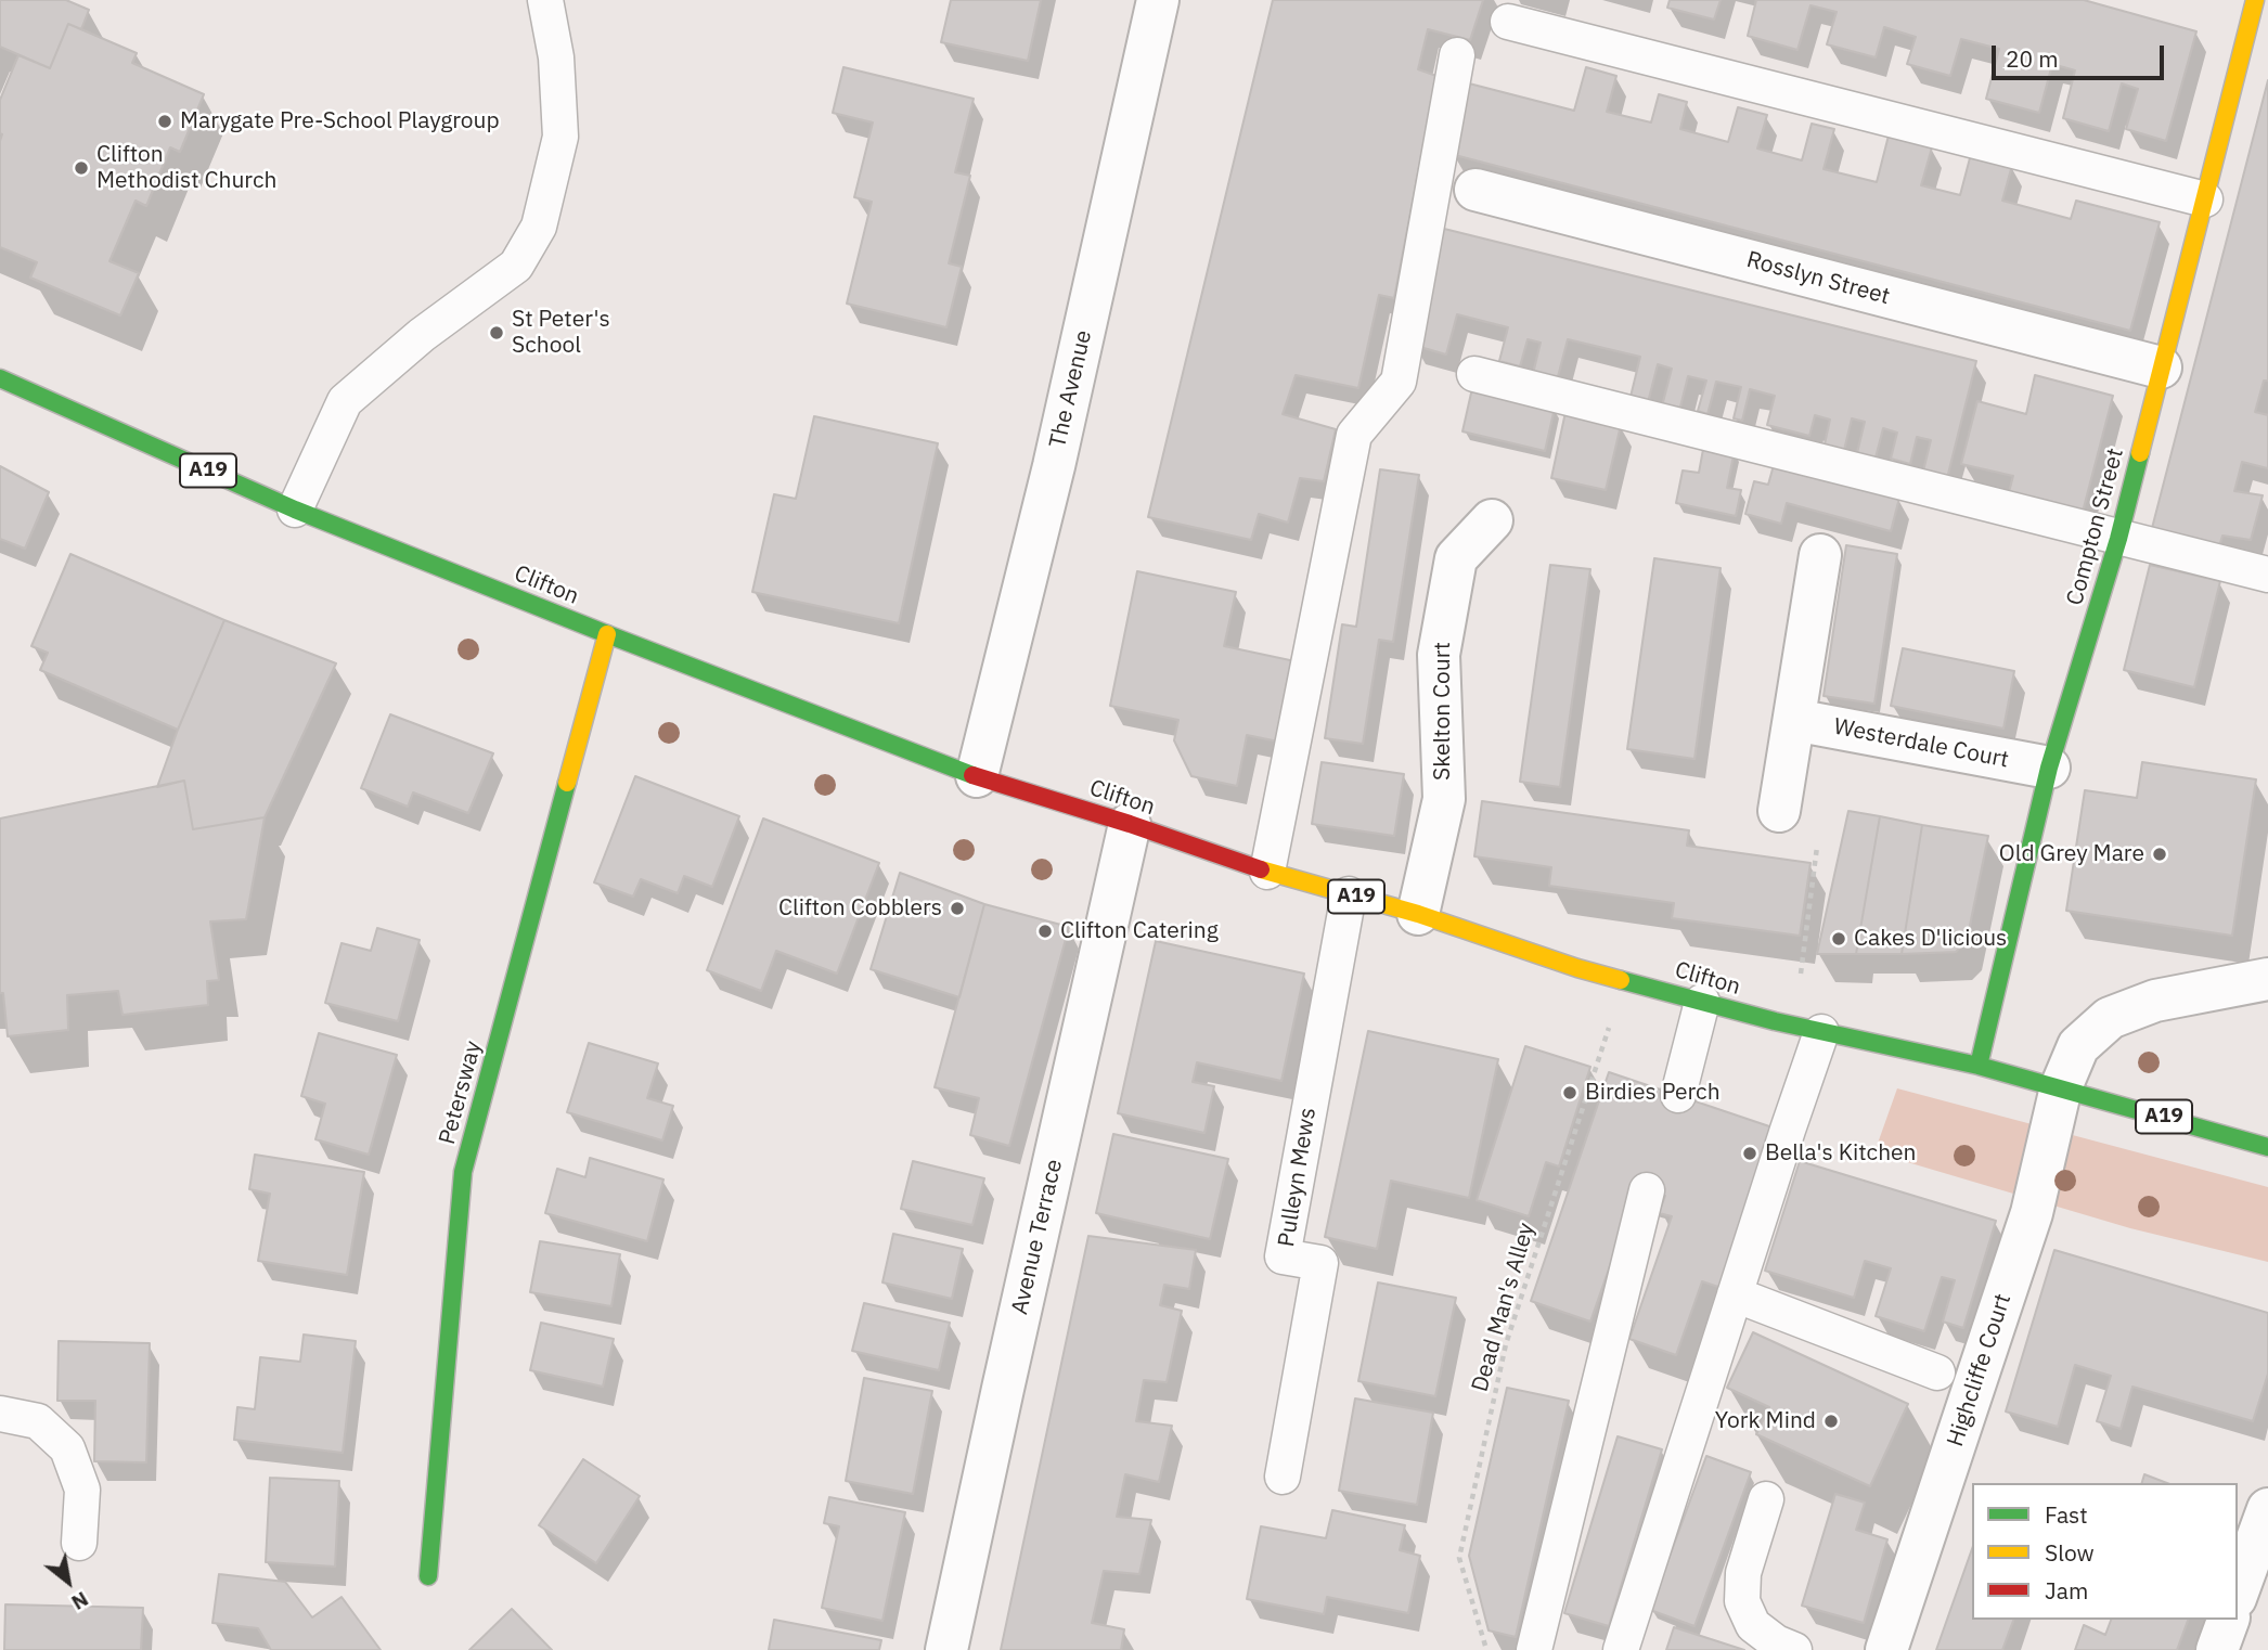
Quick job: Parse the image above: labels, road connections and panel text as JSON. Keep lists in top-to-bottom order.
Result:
{
  "streets": {
    "main road": [
      "A19",
      "Compton Street",
      "Clifton",
      "Petersway"
    ],
    "street": [
      "Rosslyn Street",
      "The Avenue",
      "Skelton Court",
      "Westerdale Court",
      "Avenue Terrace",
      "Highcliffe Court"
    ],
    "lane": ["Pulleyn Mews"],
    "path": ["Dead Man's Alley"]
  },
  "crossings": [
    ["Rosslyn Street", "Compton Street"],
    ["The Avenue", "Clifton"],
    ["Compton Street", "Clifton"],
    ["Compton Street", "Westerdale Court"],
    ["Clifton", "Skelton Court"],
    ["Clifton", "Petersway"],
    ["Clifton", "Pulleyn Mews"],
    ["Clifton", "Avenue Terrace"],
    ["Clifton", "Dead Man's Alley"],
    ["Clifton", "Highcliffe Court"]
  ],
  "places": [
    "Marygate Pre-School Playgroup",
    "Clifton Methodist Church",
    "St Peter's School",
    "Old Grey Mare",
    "Clifton Cobblers",
    "Clifton Catering",
    "Cakes D'licious",
    "Birdies Perch",
    "Bella's Kitchen",
    "York Mind"
  ],
  "legend": ["Fast", "Slow", "Jam"],
  "scale_bar": "20 m",
  "north": "bottom right"
}
